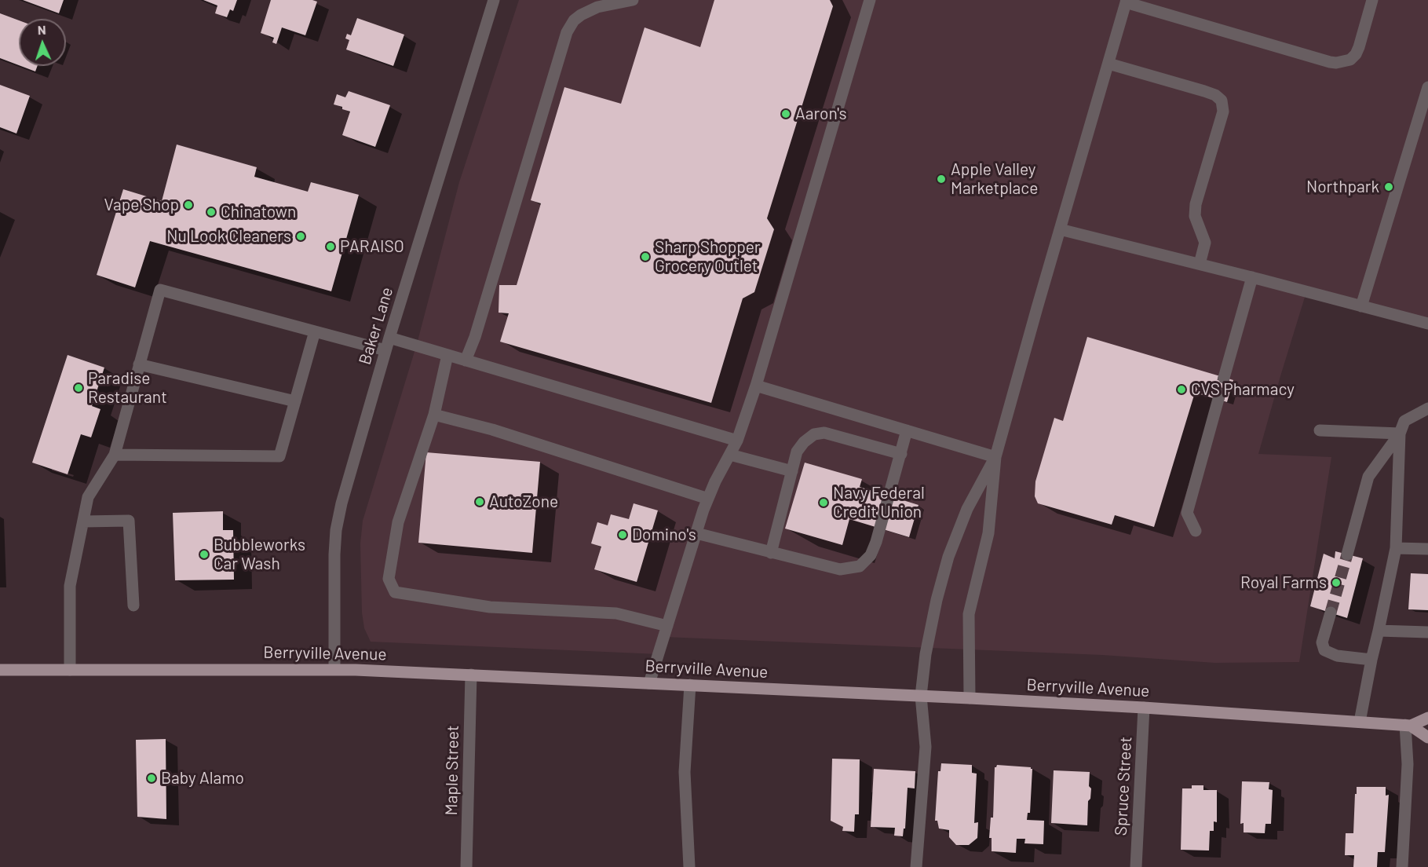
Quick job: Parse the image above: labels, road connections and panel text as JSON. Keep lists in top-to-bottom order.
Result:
{
  "streets": {
    "main road": ["Berryville Avenue"],
    "street": ["Baker Lane", "Maple Street", "Spruce Street"]
  },
  "crossings": [
    ["Baker Lane", "Berryville Avenue"],
    ["Berryville Avenue", "Maple Street"],
    ["Berryville Avenue", "Spruce Street"]
  ],
  "places": [
    "Aaron's",
    "Apple Valley Marketplace",
    "Northpark",
    "Vape Shop",
    "Chinatown",
    "Nu Look Cleaners",
    "PARAISO",
    "Sharp Shopper Grocery Outlet",
    "Paradise Restaurant",
    "CVS Pharmacy",
    "AutoZone",
    "Navy Federal Credit Union",
    "Domino's",
    "Bubbleworks Car Wash",
    "Royal Farms",
    "Baby Alamo"
  ],
  "north": "top"
}
